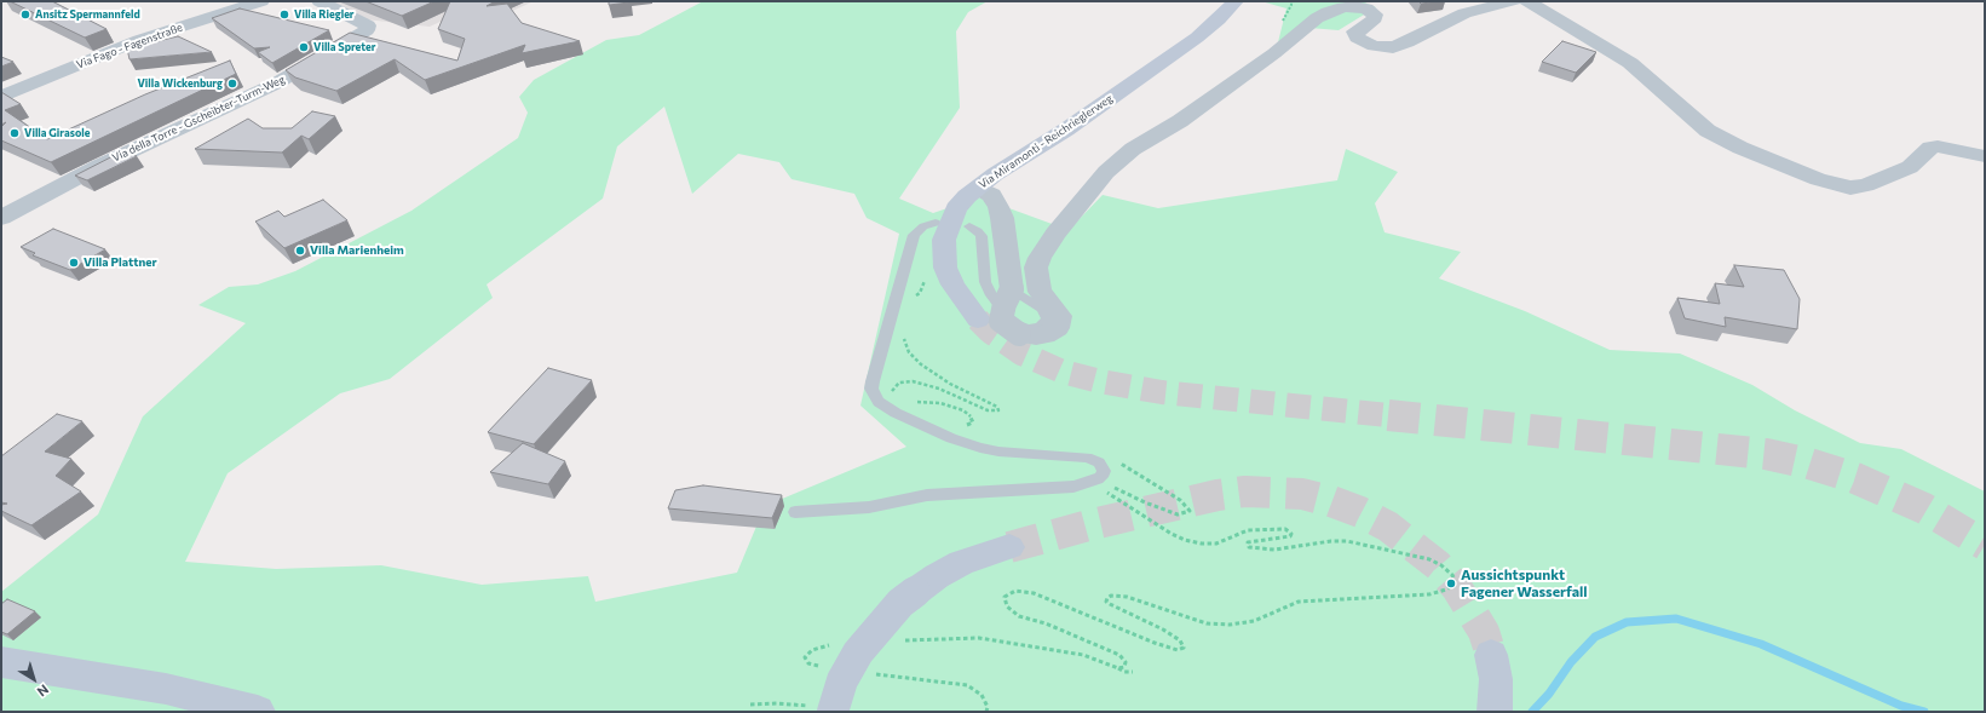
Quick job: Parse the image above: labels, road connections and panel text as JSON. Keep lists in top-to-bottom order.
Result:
{
  "streets": {
    "main road": ["Via Miramonti - Reichrieglerweg"],
    "street": ["Via Fago - Fagenstraße", "Via della Torre - Gscheibter-Turm-Weg"]
  },
  "places": [
    "Ansitz Spermannfeld",
    "Villa Riegler",
    "Villa Spreter",
    "Villa Wickenburg",
    "Villa Girasole",
    "Villa Marienheim",
    "Villa Plattner",
    "Aussichtspunkt Fagener Wasserfall"
  ],
  "north": "bottom right"
}
